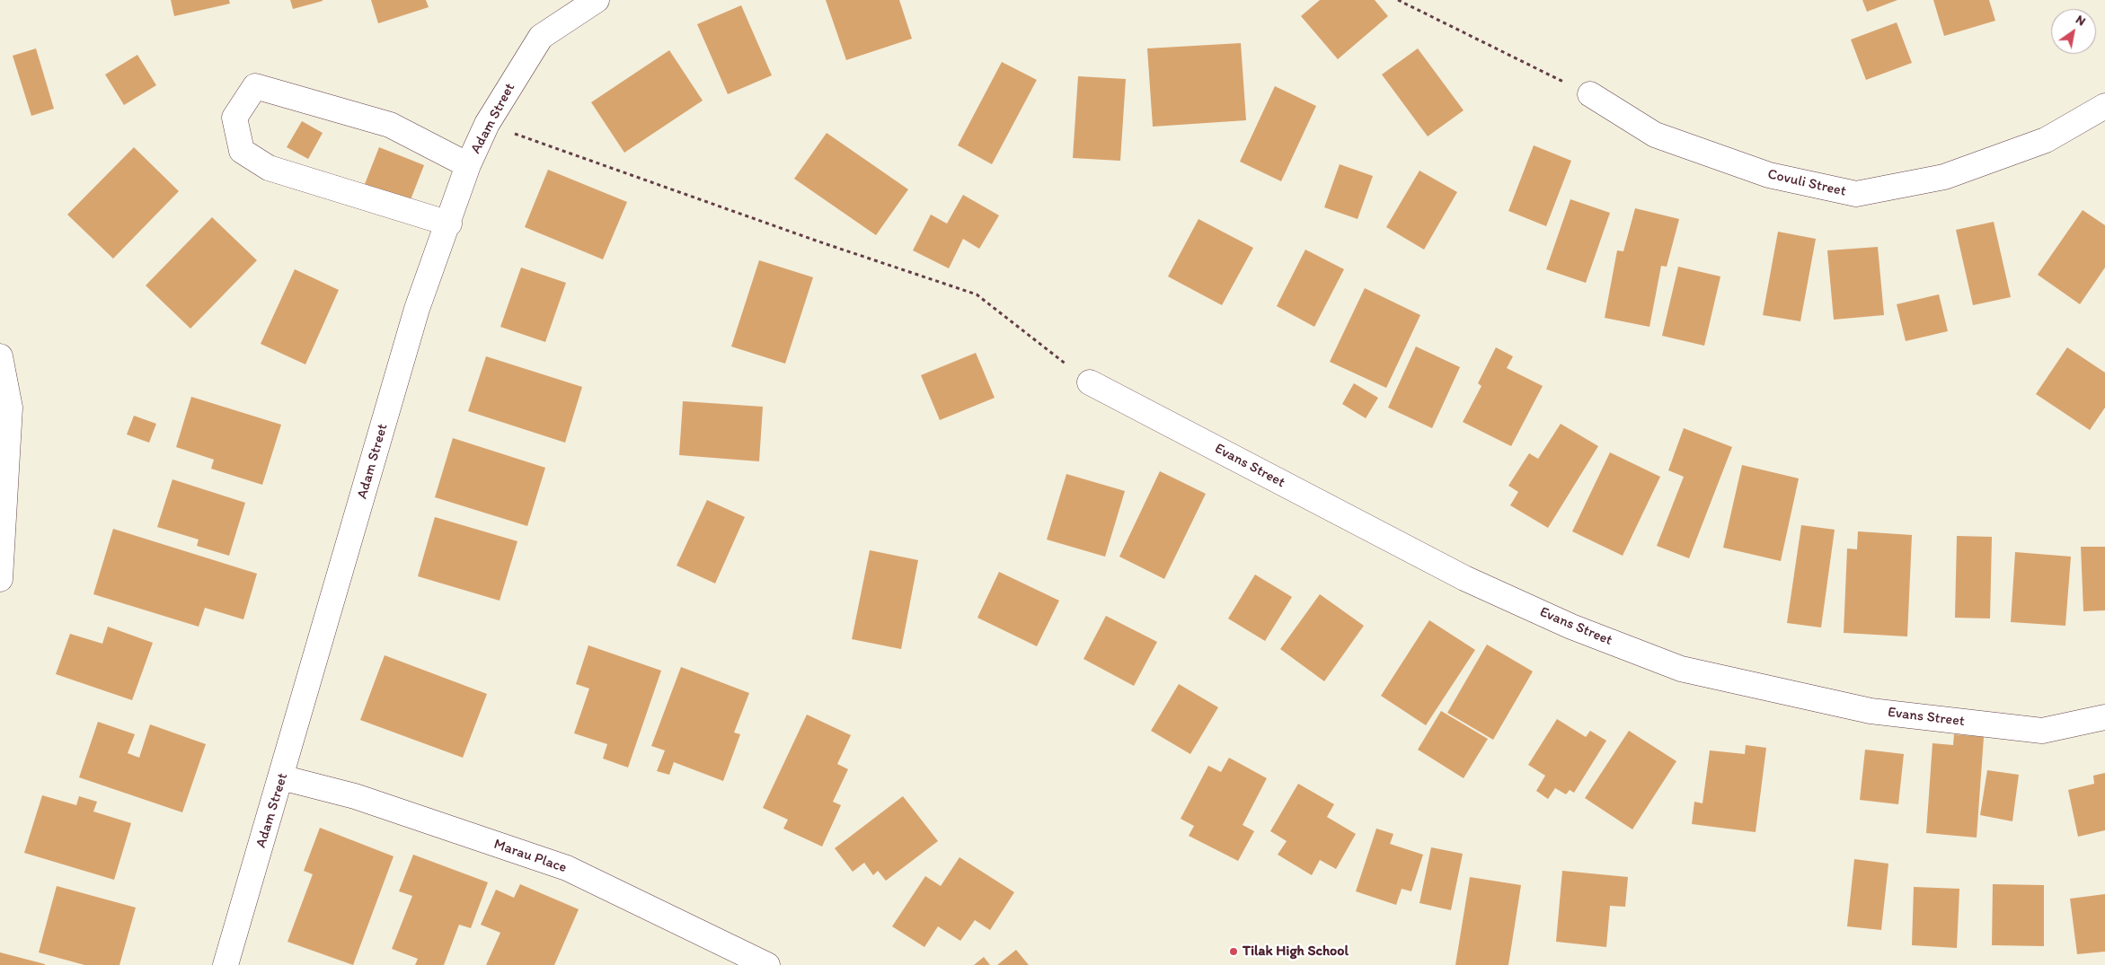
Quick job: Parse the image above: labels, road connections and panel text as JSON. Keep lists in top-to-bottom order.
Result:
{
  "streets": {
    "street": [
      "Adam Street",
      "Covuli Street",
      "Evans Street",
      "Marau Place"
    ]
  },
  "crossings": [
    ["Adam Street", "Marau Place"]
  ],
  "places": ["Tilak High School"],
  "north": "top right"
}
